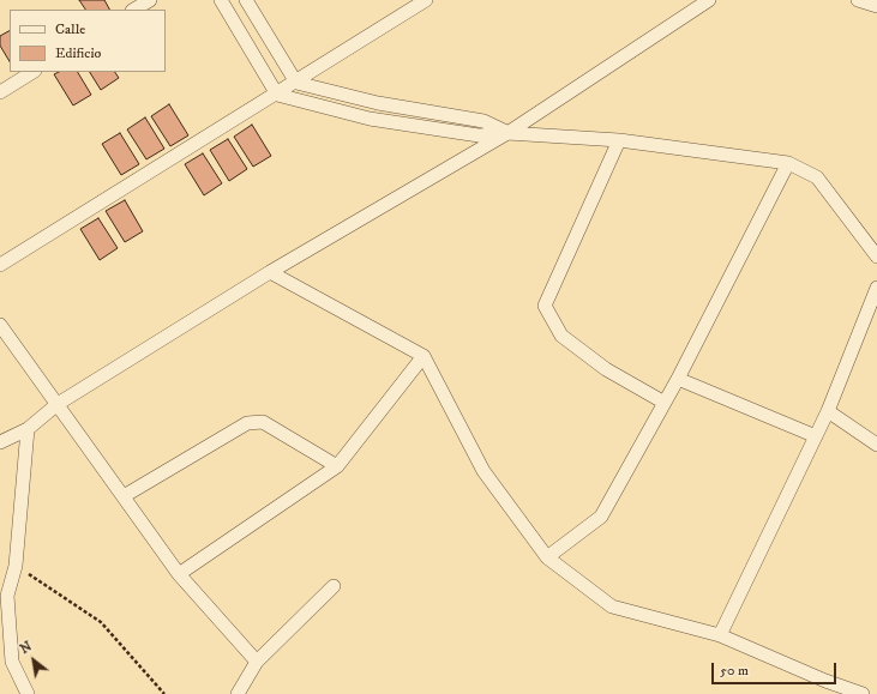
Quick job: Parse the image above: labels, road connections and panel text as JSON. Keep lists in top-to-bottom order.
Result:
{
  "legend": ["Calle", "Edificio"],
  "scale_bar": "50 m",
  "north": "top left"
}
